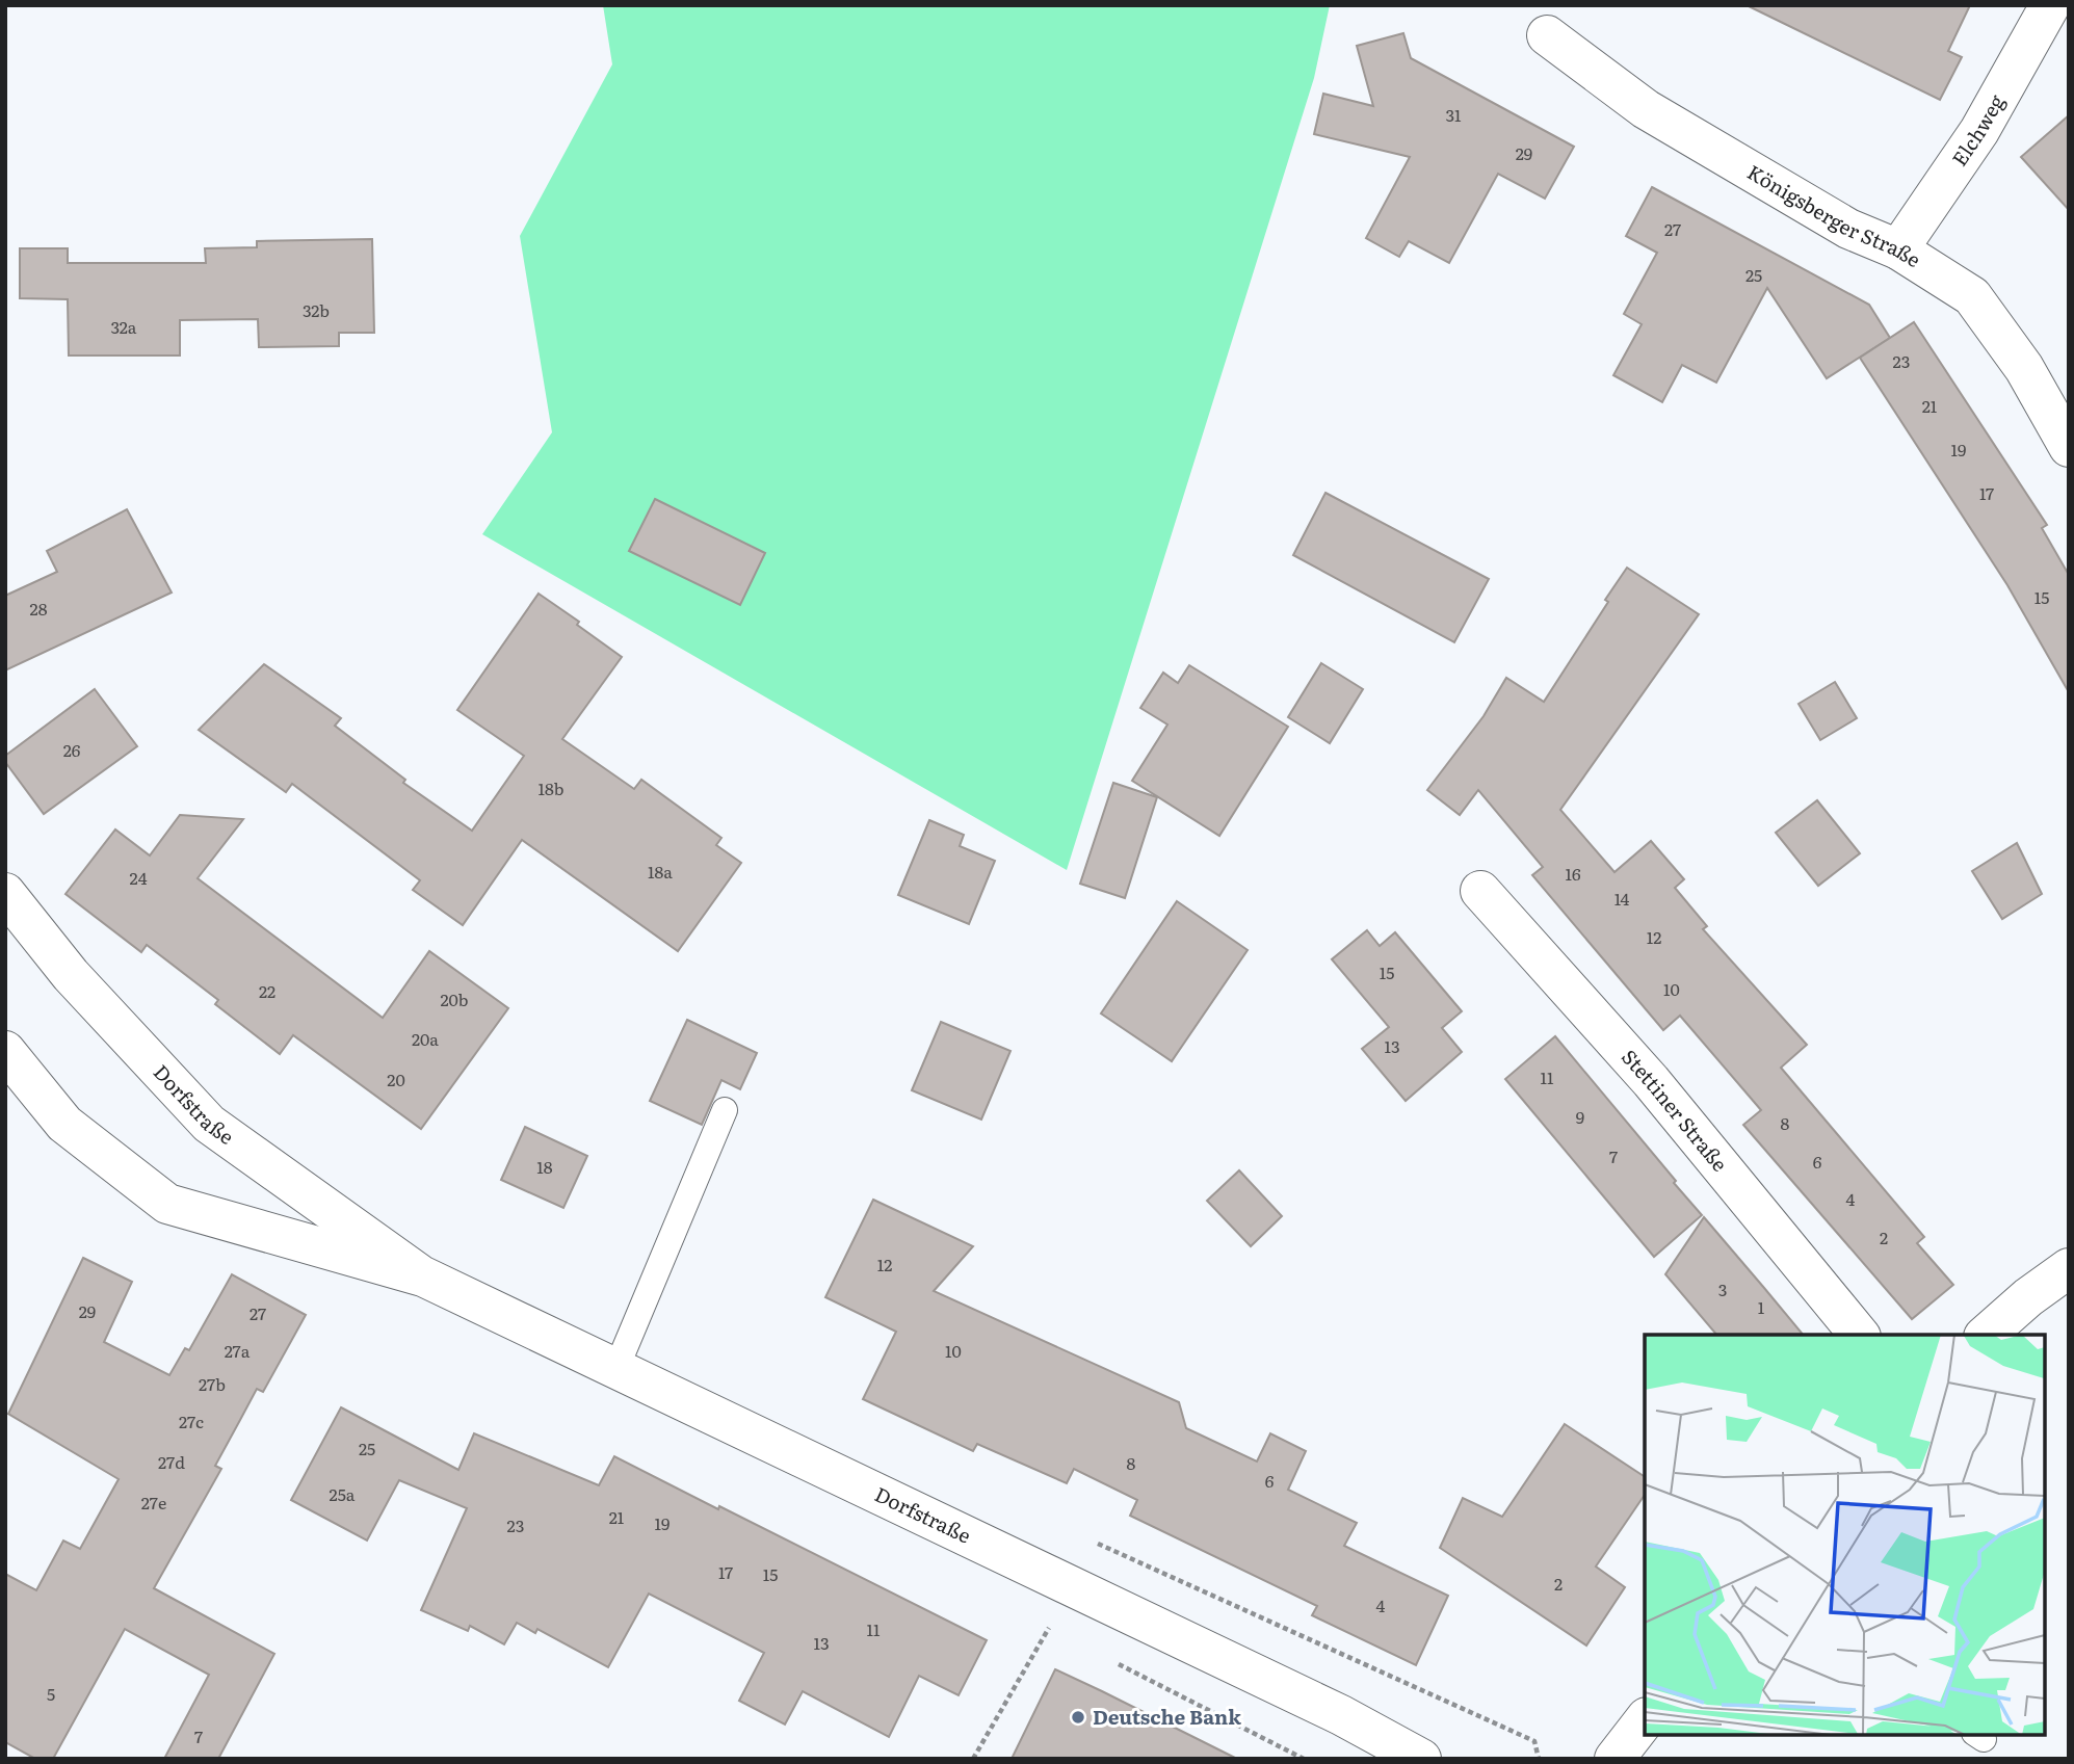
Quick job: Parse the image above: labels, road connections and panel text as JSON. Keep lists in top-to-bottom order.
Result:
{
  "streets": {
    "street": [
      "Elchweg",
      "Königsberger Straße",
      "Dorfstraße",
      "Stettiner Straße"
    ]
  },
  "crossings": [
    ["Elchweg", "Königsberger Straße"]
  ],
  "places": ["Deutsche Bank"],
  "house_numbers": [
    "31",
    "29",
    "27",
    "25",
    "32b",
    "32a",
    "23",
    "21",
    "19",
    "17",
    "15",
    "28",
    "26",
    "18b",
    "18a",
    "16",
    "24",
    "14",
    "12",
    "15",
    "10",
    "22",
    "20b",
    "20a",
    "13",
    "11",
    "20",
    "9",
    "8",
    "7",
    "6",
    "18",
    "4",
    "2",
    "12",
    "3",
    "1",
    "29",
    "27",
    "27a",
    "10",
    "27b",
    "27c",
    "25",
    "27d",
    "8",
    "6",
    "25a",
    "27e",
    "21",
    "19",
    "23",
    "17",
    "15",
    "2",
    "4",
    "11",
    "13",
    "5",
    "7"
  ]
}
